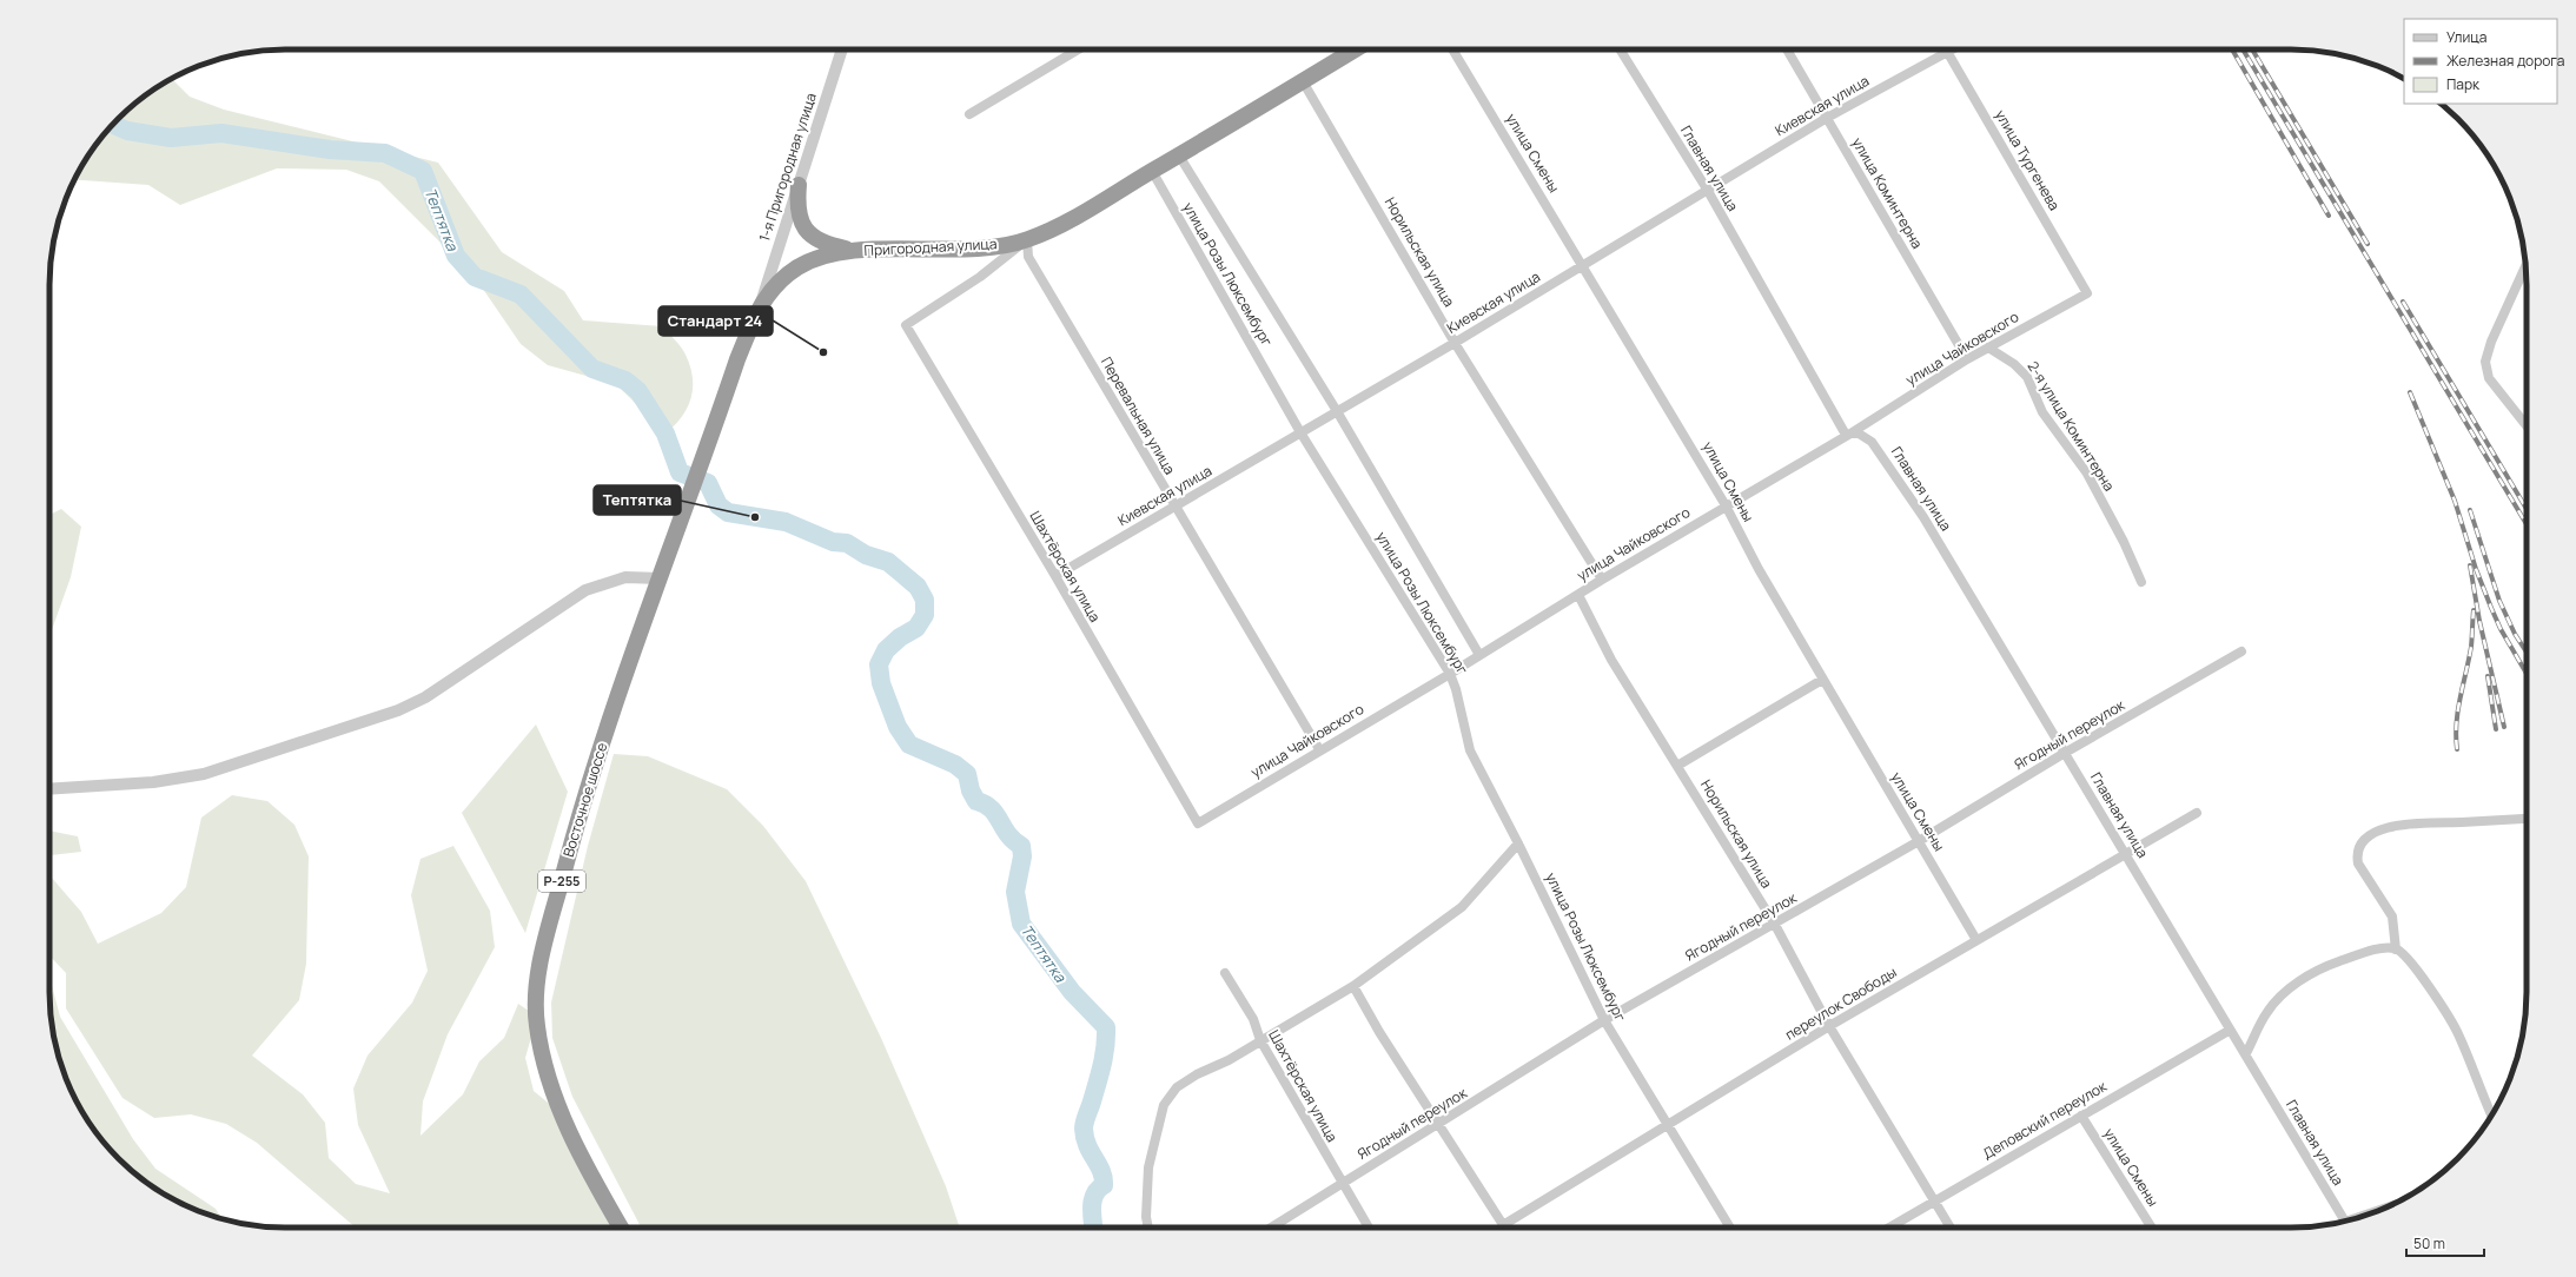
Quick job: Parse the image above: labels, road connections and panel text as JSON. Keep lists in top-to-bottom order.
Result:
{
  "streets": {
    "highway": ["Пригородная улица", "Восточное шоссе", "Р-255"],
    "street": [
      "Киевская улица",
      "улица Смены",
      "улица Тургенева",
      "1-я Пригородная улица",
      "Главная улица",
      "улица Коминтерна",
      "Норильская улица",
      "улица Розы Люксембург",
      "улица Чайковского",
      "Перевальная улица",
      "2-я улица Коминтерна",
      "Шахтёрская улица",
      "Ягодный переулок",
      "переулок Свободы",
      "Деповский переулок"
    ]
  },
  "crossings": [
    ["Киевская улица", "улица Смены"],
    ["Киевская улица", "улица Тургенева"],
    ["Киевская улица", "Главная улица"],
    ["Киевская улица", "улица Коминтерна"],
    ["Киевская улица", "Норильская улица"],
    ["Киевская улица", "улица Розы Люксембург"],
    ["Киевская улица", "Перевальная улица"],
    ["Киевская улица", "Шахтёрская улица"],
    ["улица Смены", "улица Чайковского"],
    ["улица Смены", "Ягодный переулок"],
    ["улица Смены", "переулок Свободы"],
    ["улица Смены", "Деповский переулок"],
    ["улица Тургенева", "улица Чайковского"],
    ["1-я Пригородная улица", "Пригородная улица"],
    ["Главная улица", "улица Чайковского"],
    ["Главная улица", "Ягодный переулок"],
    ["Главная улица", "переулок Свободы"],
    ["Главная улица", "Деповский переулок"],
    ["улица Коминтерна", "улица Чайковского"],
    ["Пригородная улица", "Норильская улица"],
    ["Пригородная улица", "улица Розы Люксембург"],
    ["Пригородная улица", "Перевальная улица"],
    ["Пригородная улица", "Шахтёрская улица"],
    ["Пригородная улица", "Восточное шоссе"],
    ["Норильская улица", "улица Чайковского"],
    ["Норильская улица", "Ягодный переулок"],
    ["Норильская улица", "переулок Свободы"],
    ["Норильская улица", "Деповский переулок"],
    ["улица Розы Люксембург", "улица Чайковского"],
    ["улица Розы Люксембург", "Ягодный переулок"],
    ["улица Розы Люксембург", "переулок Свободы"],
    ["улица Чайковского", "Перевальная улица"],
    ["улица Чайковского", "2-я улица Коминтерна"],
    ["улица Чайковского", "Шахтёрская улица"],
    ["Перевальная улица", "Шахтёрская улица"],
    ["Шахтёрская улица", "Ягодный переулок"]
  ],
  "water": ["Тептятка"],
  "places": ["Стандарт 24", "Тептятка"],
  "legend": ["Улица", "Железная дорога", "Парк"],
  "scale_bar": "50 m"
}
